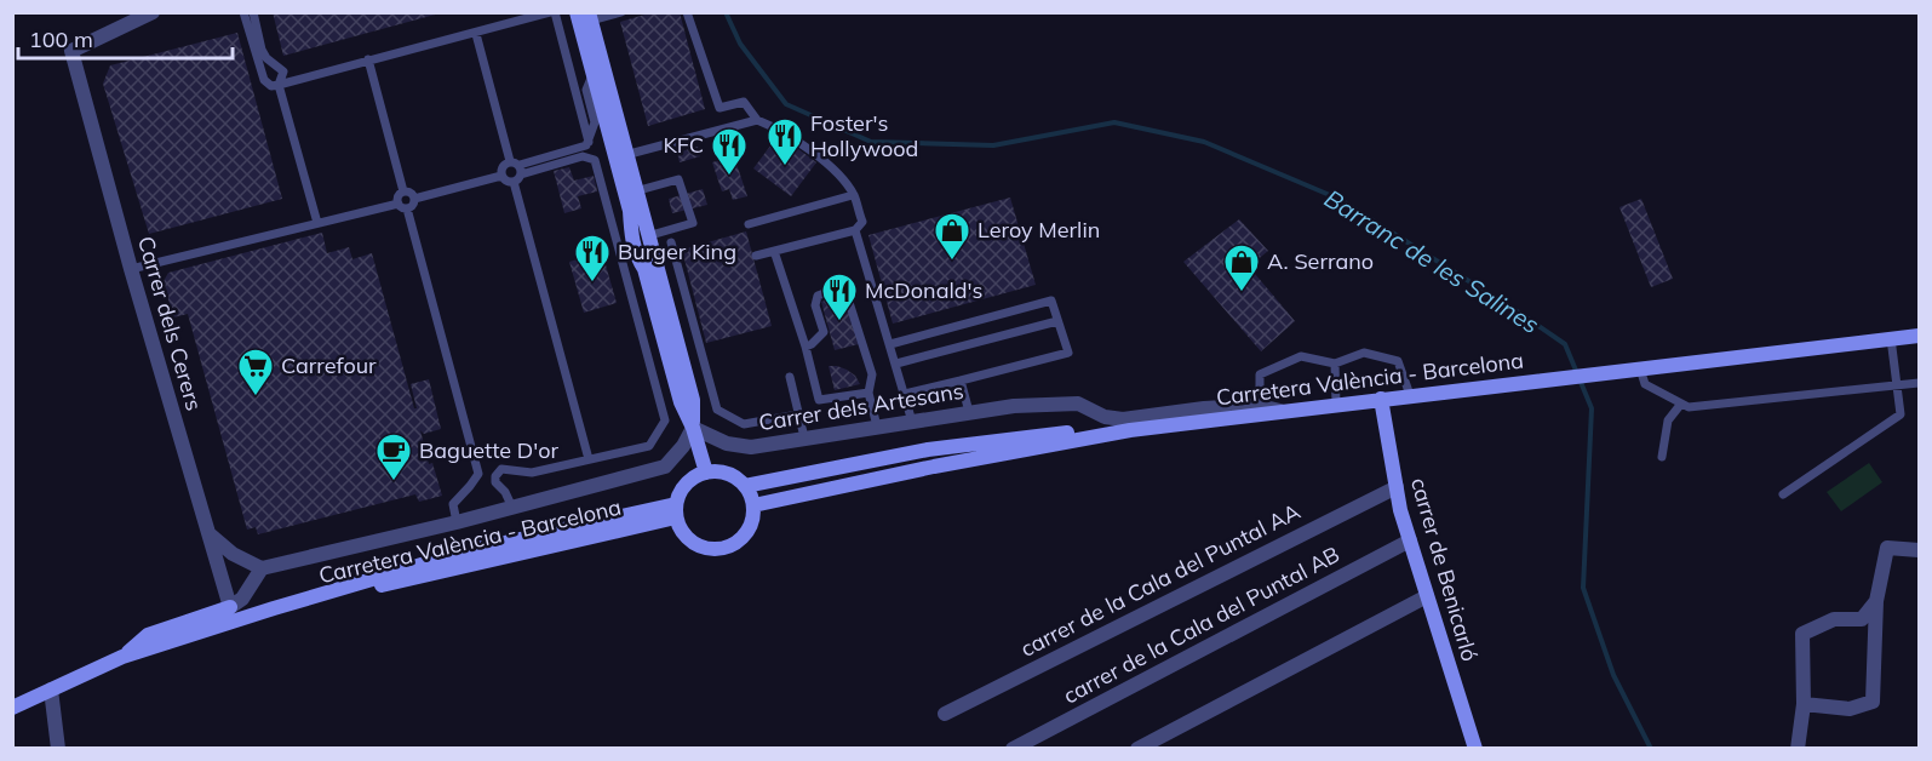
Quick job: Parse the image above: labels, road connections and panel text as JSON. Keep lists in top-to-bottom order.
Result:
{
  "streets": {
    "main road": ["Carretera València - Barcelona", "carrer de Benicarló"],
    "street": [
      "Carrer dels Cerers",
      "Carrer dels Artesans",
      "carrer de la Cala del Puntal AA",
      "carrer de la Cala del Puntal AB"
    ]
  },
  "crossings": [
    ["Carretera València - Barcelona", "Carrer dels Artesans"],
    ["Carretera València - Barcelona", "carrer de Benicarló"],
    ["carrer de Benicarló", "carrer de la Cala del Puntal AA"],
    ["carrer de Benicarló", "carrer de la Cala del Puntal AB"]
  ],
  "water": ["Barranc de les Salines"],
  "places": {
    "restaurant": [
      "Foster's Hollywood",
      "KFC",
      "Burger King",
      "McDonald's"
    ],
    "shop": ["Leroy Merlin", "A. Serrano"],
    "supermarket": ["Carrefour"],
    "cafe": ["Baguette D'or"]
  },
  "scale_bar": "100 m"
}
